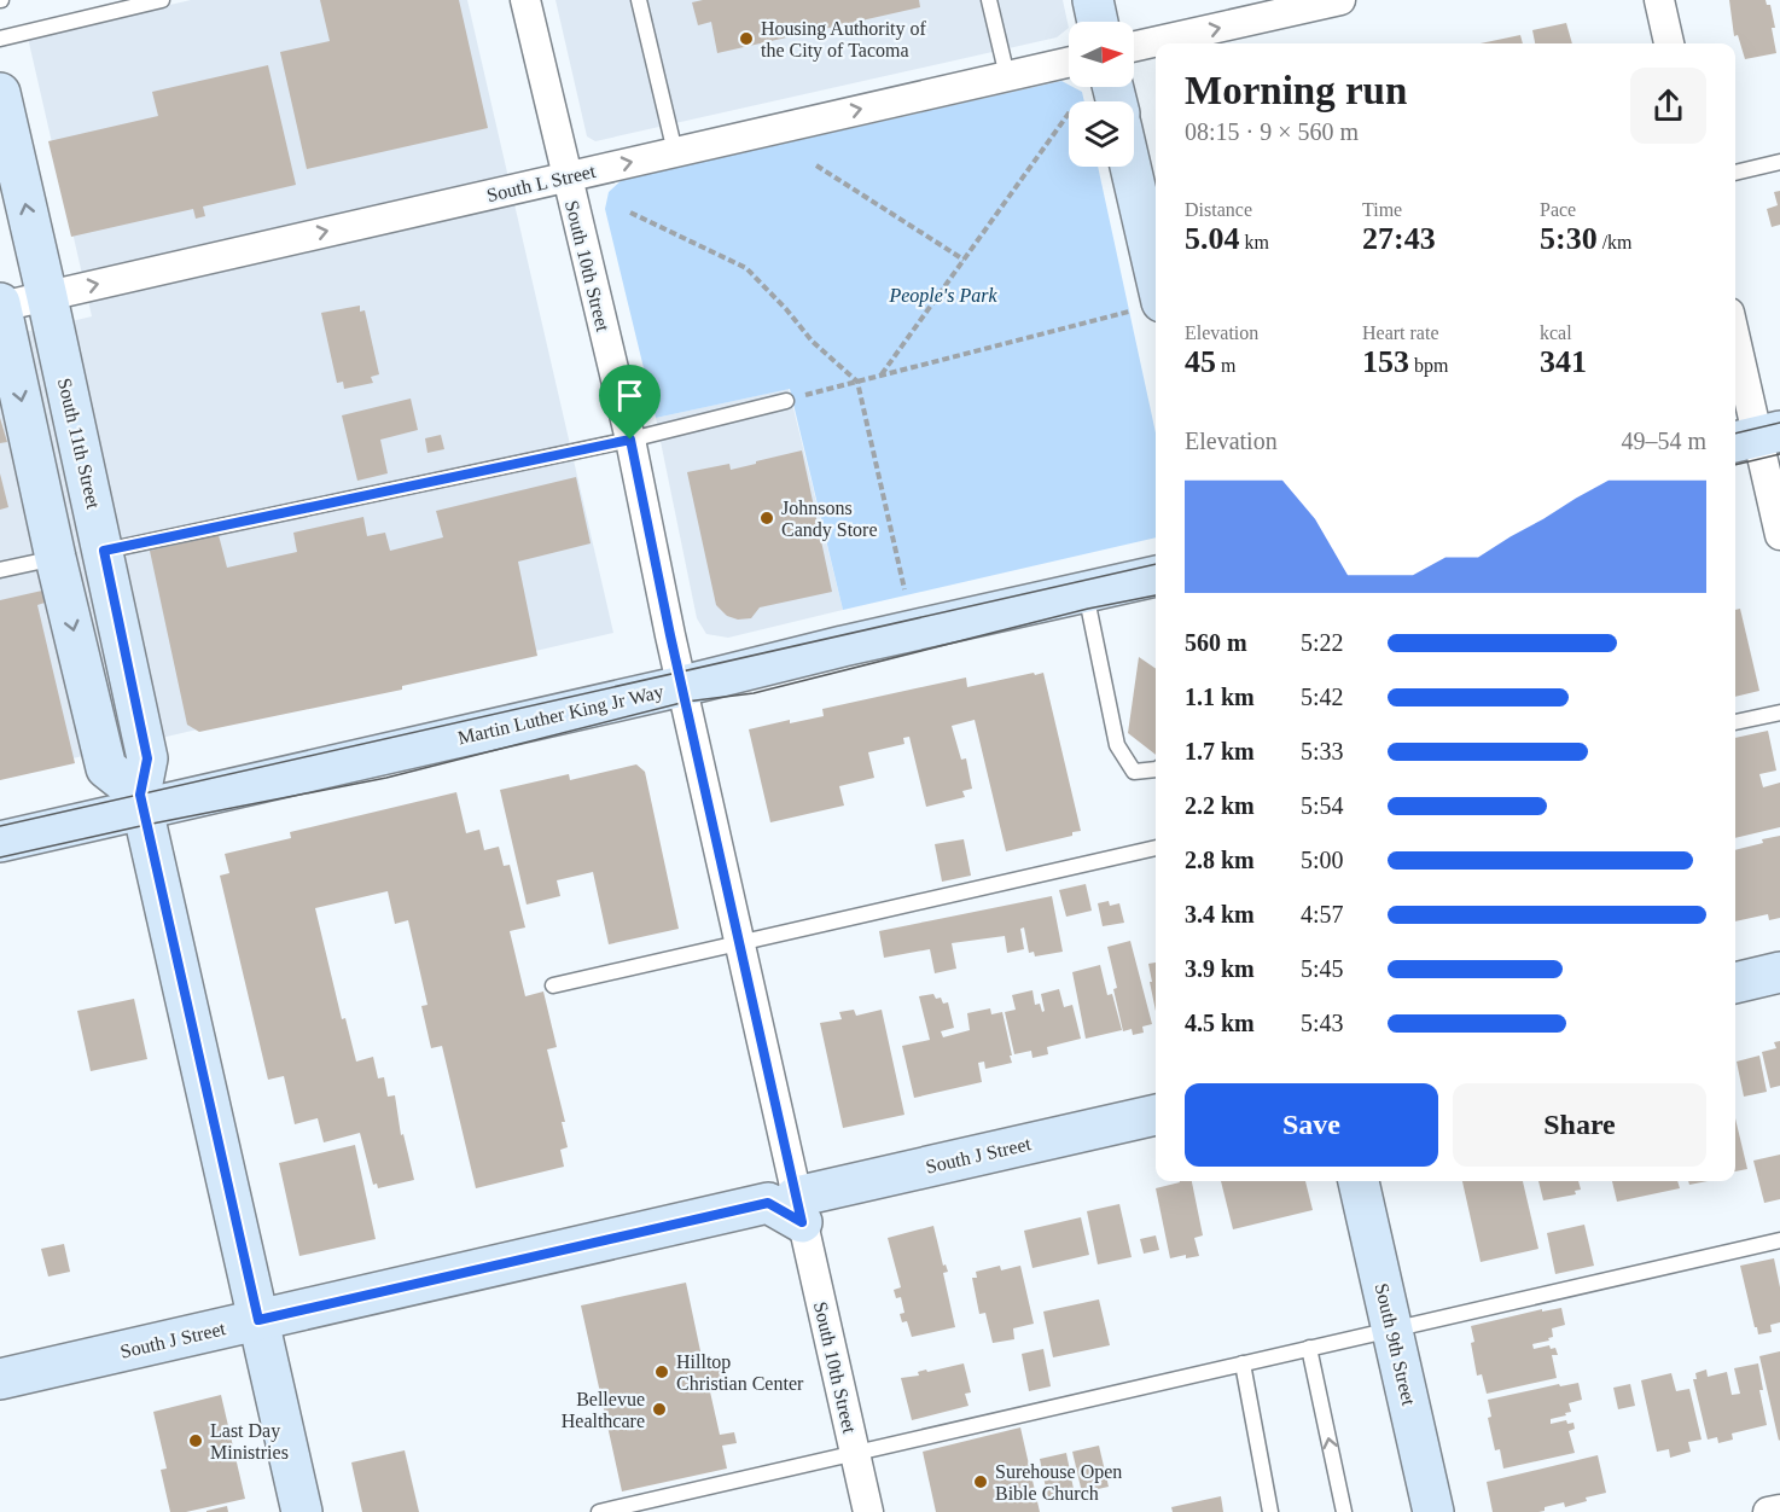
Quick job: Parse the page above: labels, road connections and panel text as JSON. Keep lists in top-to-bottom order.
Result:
{
  "streets": {
    "main road": [
      "South 11th Street",
      "Martin Luther King Jr Way",
      "South J Street",
      "South 9th Street"
    ],
    "street": ["South L Street", "South 10th Street"]
  },
  "crossings": [
    ["South L Street", "South 10th Street"],
    ["South L Street", "South 11th Street"],
    ["South 10th Street", "Martin Luther King Jr Way"],
    ["South 10th Street", "South J Street"],
    ["South 11th Street", "Martin Luther King Jr Way"],
    ["South 11th Street", "South J Street"]
  ],
  "one_way": ["South L Street"],
  "parks": ["People's Park"],
  "places": [
    "Housing Authority of the City of Tacoma",
    "Johnsons Candy Store",
    "Hilltop Christian Center",
    "Bellevue Healthcare",
    "Last Day Ministries",
    "Surehouse Open Bible Church"
  ],
  "north": "right",
  "page": {
    "heading": ["Morning run", "08:15 · 9 × 560 m"],
    "stats": [
      ["Distance", "5.04 km"],
      ["Time", "27:43"],
      ["Pace", "5:30 /km"],
      ["Elevation", "45 m"],
      ["Heart rate", "153 bpm"],
      ["kcal", "341"]
    ],
    "chart": ["Elevation", "49–54 m"],
    "list": [
      {
        "name": "560 m",
        "note": "5:22"
      },
      {
        "name": "1.1 km",
        "note": "5:42"
      },
      {
        "name": "1.7 km",
        "note": "5:33"
      },
      {
        "name": "2.2 km",
        "note": "5:54"
      },
      {
        "name": "2.8 km",
        "note": "5:00"
      },
      {
        "name": "3.4 km",
        "note": "4:57"
      },
      {
        "name": "3.9 km",
        "note": "5:45"
      },
      {
        "name": "4.5 km",
        "note": "5:43"
      }
    ],
    "buttons": ["Save", "Share"]
  }
}
